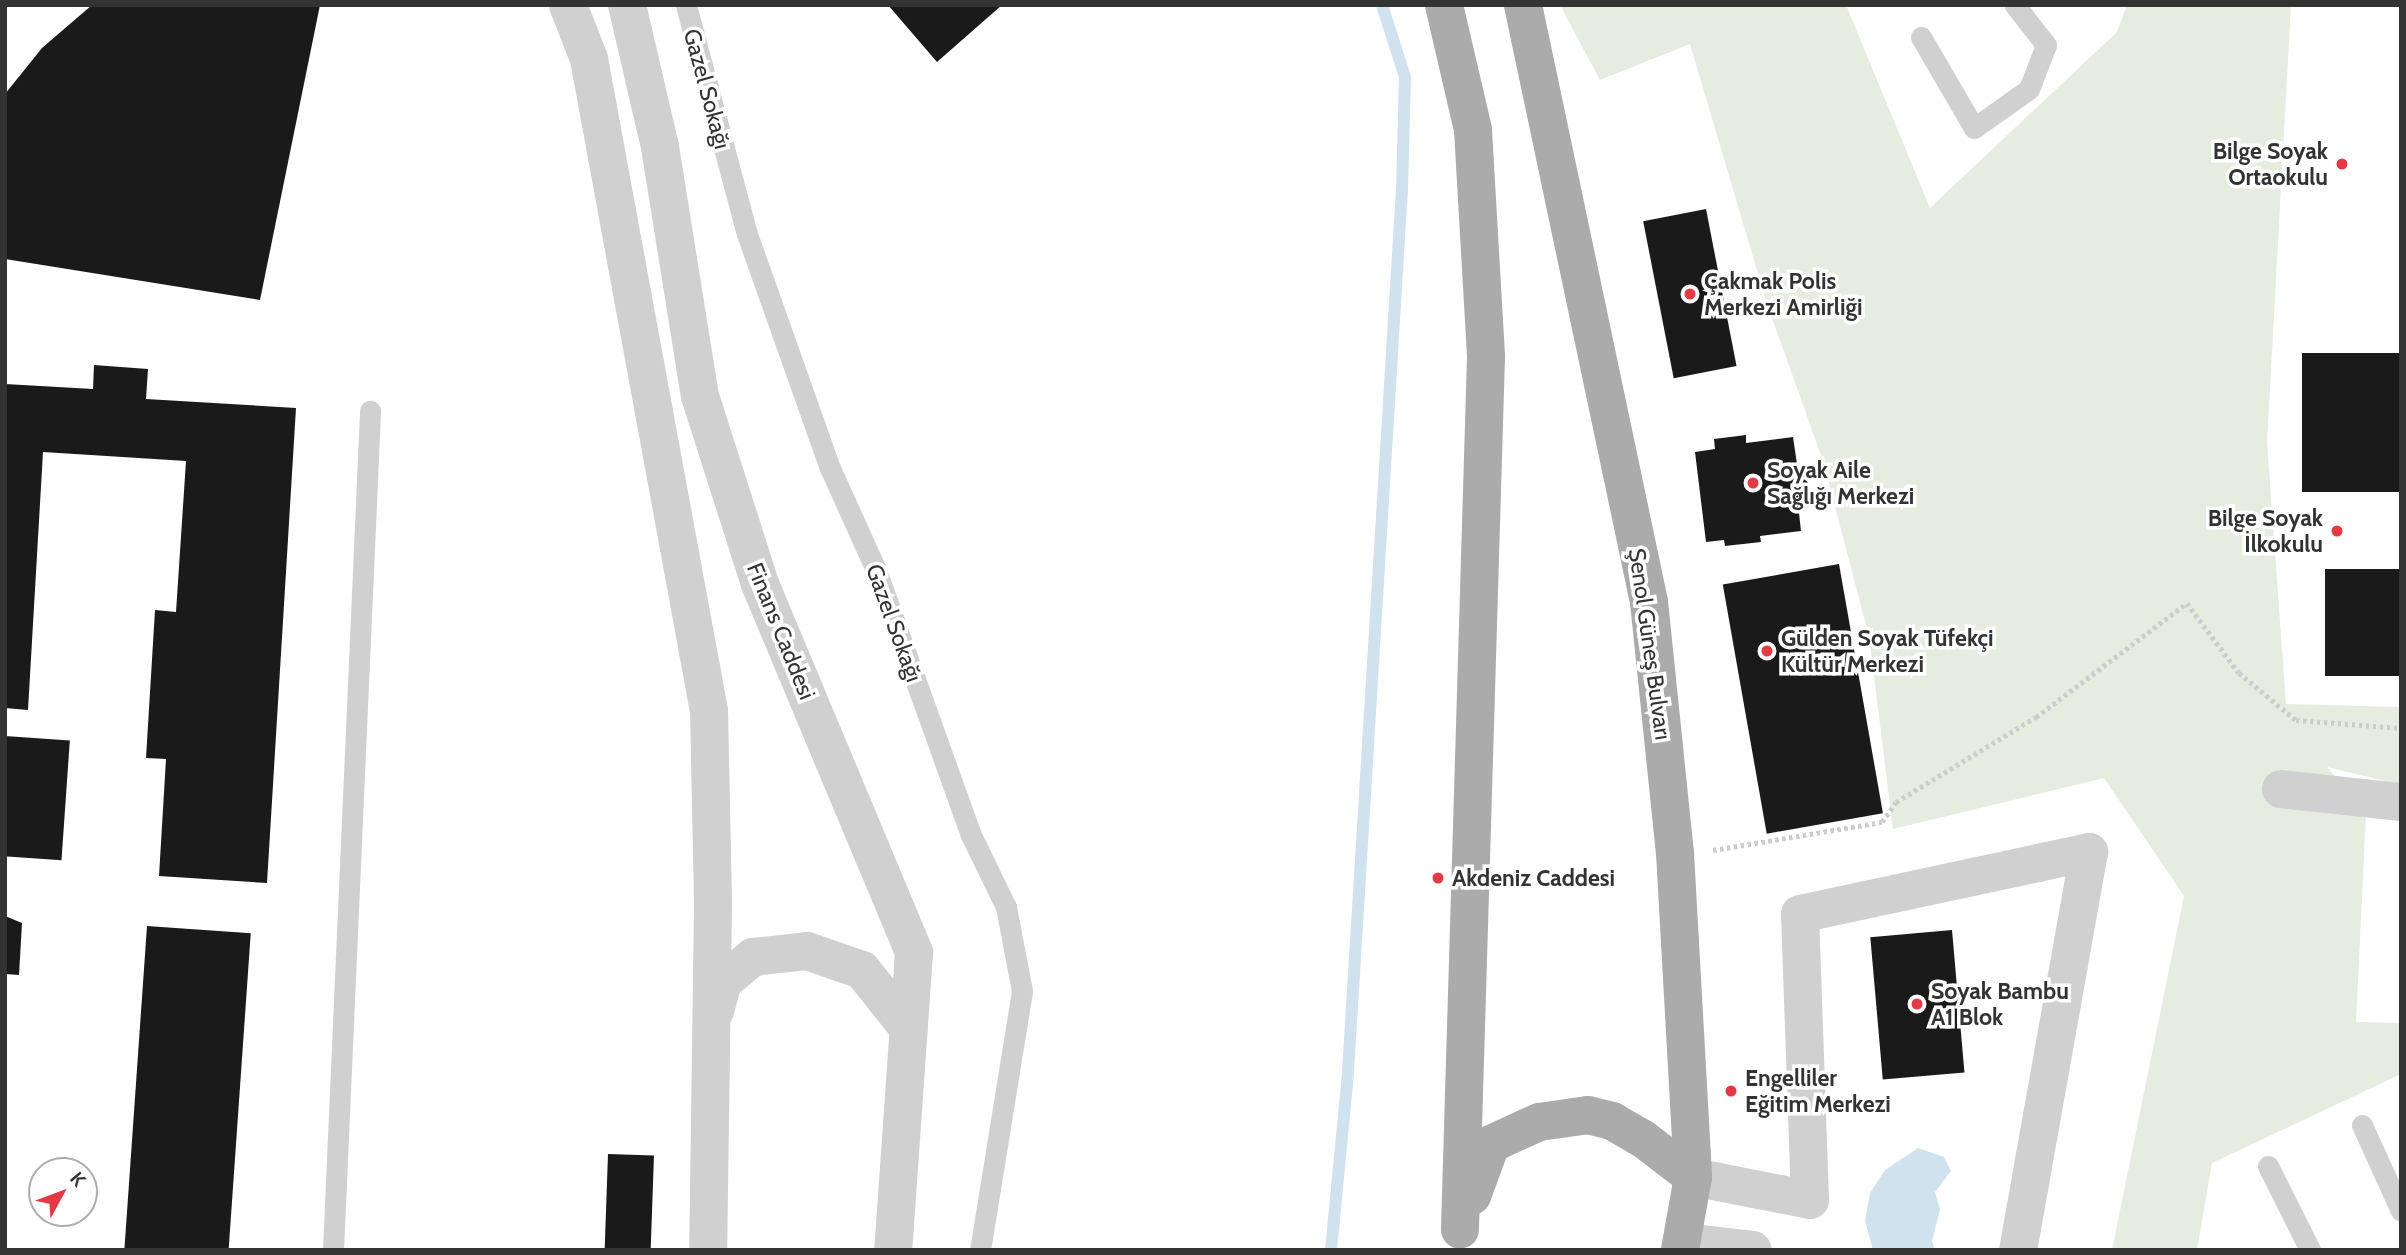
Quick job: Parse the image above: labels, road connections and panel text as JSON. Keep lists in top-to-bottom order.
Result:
{
  "streets": {
    "main road": ["Şenol Güneş Bulvarı"],
    "street": ["Finans Caddesi"],
    "lane": ["Gazel Sokağı"]
  },
  "places": [
    "Bilge Soyak Ortaokulu",
    "Çakmak Polis Merkezi Amirliği",
    "Soyak Aile Sağlığı Merkezi",
    "Bilge Soyak İlkokulu",
    "Gülden Soyak Tüfekçi Kültür Merkezi",
    "Akdeniz Caddesi",
    "Soyak Bambu A1 Blok",
    "Engelliler Eğitim Merkezi"
  ],
  "north": "top right"
}
